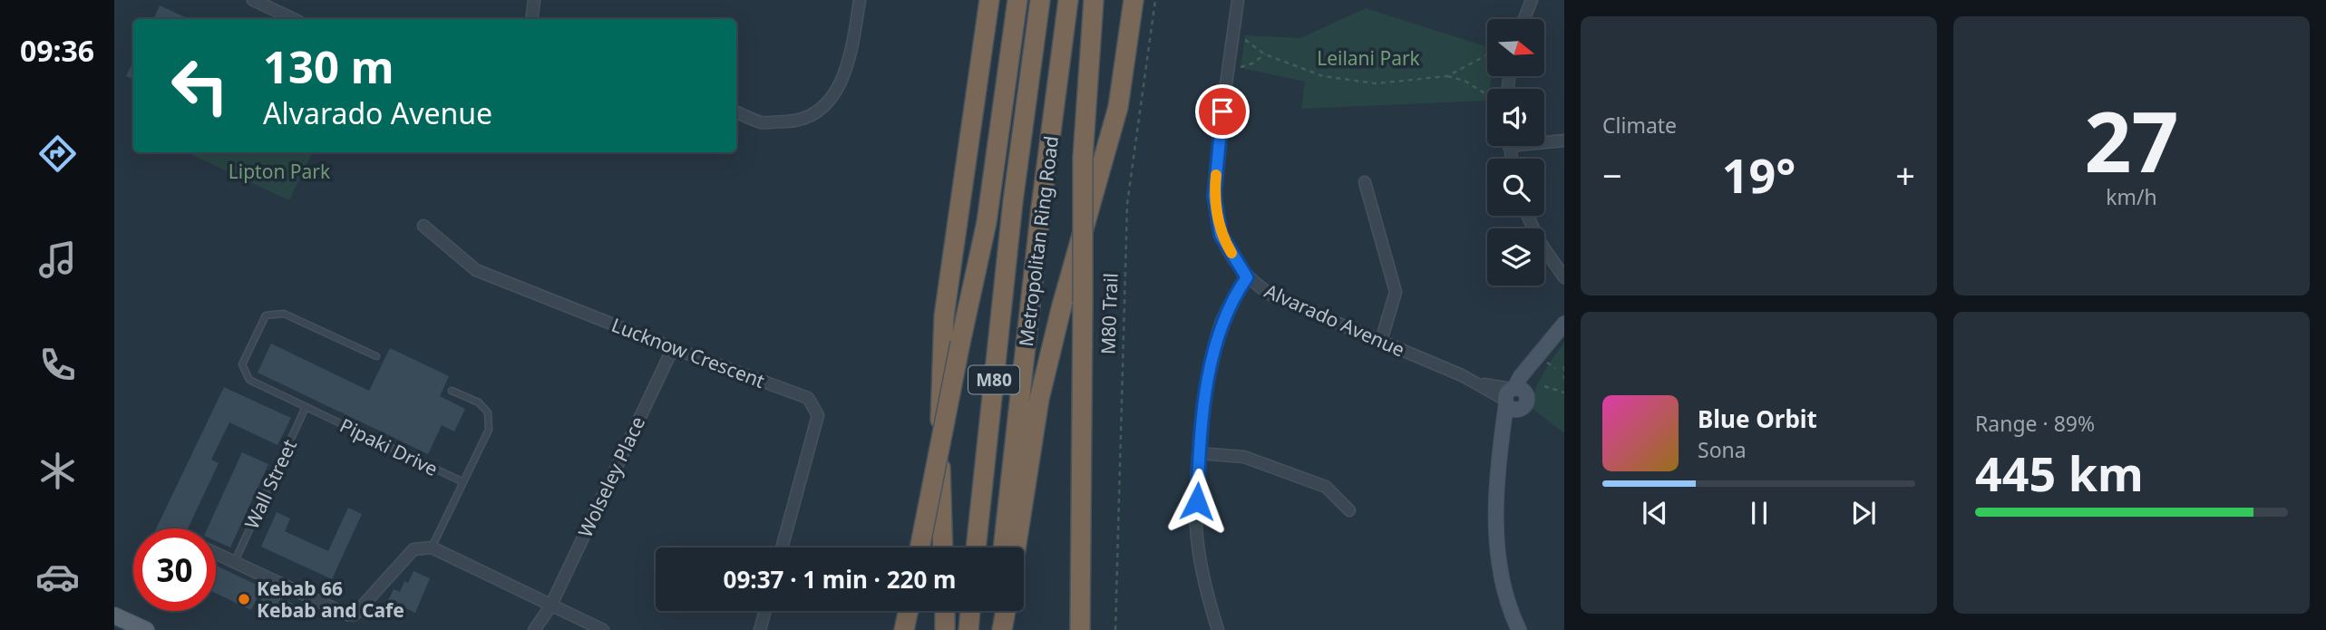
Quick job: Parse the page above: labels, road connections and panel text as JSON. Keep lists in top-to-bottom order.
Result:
{
  "streets": {
    "highway": ["Metropolitan Ring Road", "M80"],
    "street": ["Alvarado Avenue", "Lucknow Crescent", "Wolseley Place"],
    "lane": ["Pipaki Drive", "Wall Street"],
    "path": ["M80 Trail"]
  },
  "crossings": [
    ["Lucknow Crescent", "Wolseley Place"],
    ["Pipaki Drive", "Wall Street"]
  ],
  "parks": ["Leilani Park", "Lipton Park"],
  "places": ["Kebab 66 Kebab and Cafe"],
  "north": "right",
  "page": {
    "tabs": "09:36",
    "tile": [
      "Climate",
      ["27", "km/h"],
      ["Range · 89%", "445 km"]
    ],
    "turn": ["130 m", "Alvarado Avenue"],
    "heat": ["−", "19°", "+"],
    "song": ["Blue Orbit", "Sona"],
    "limit": "30",
    "trip": "09:37 · 1 min · 220 m"
  }
}
